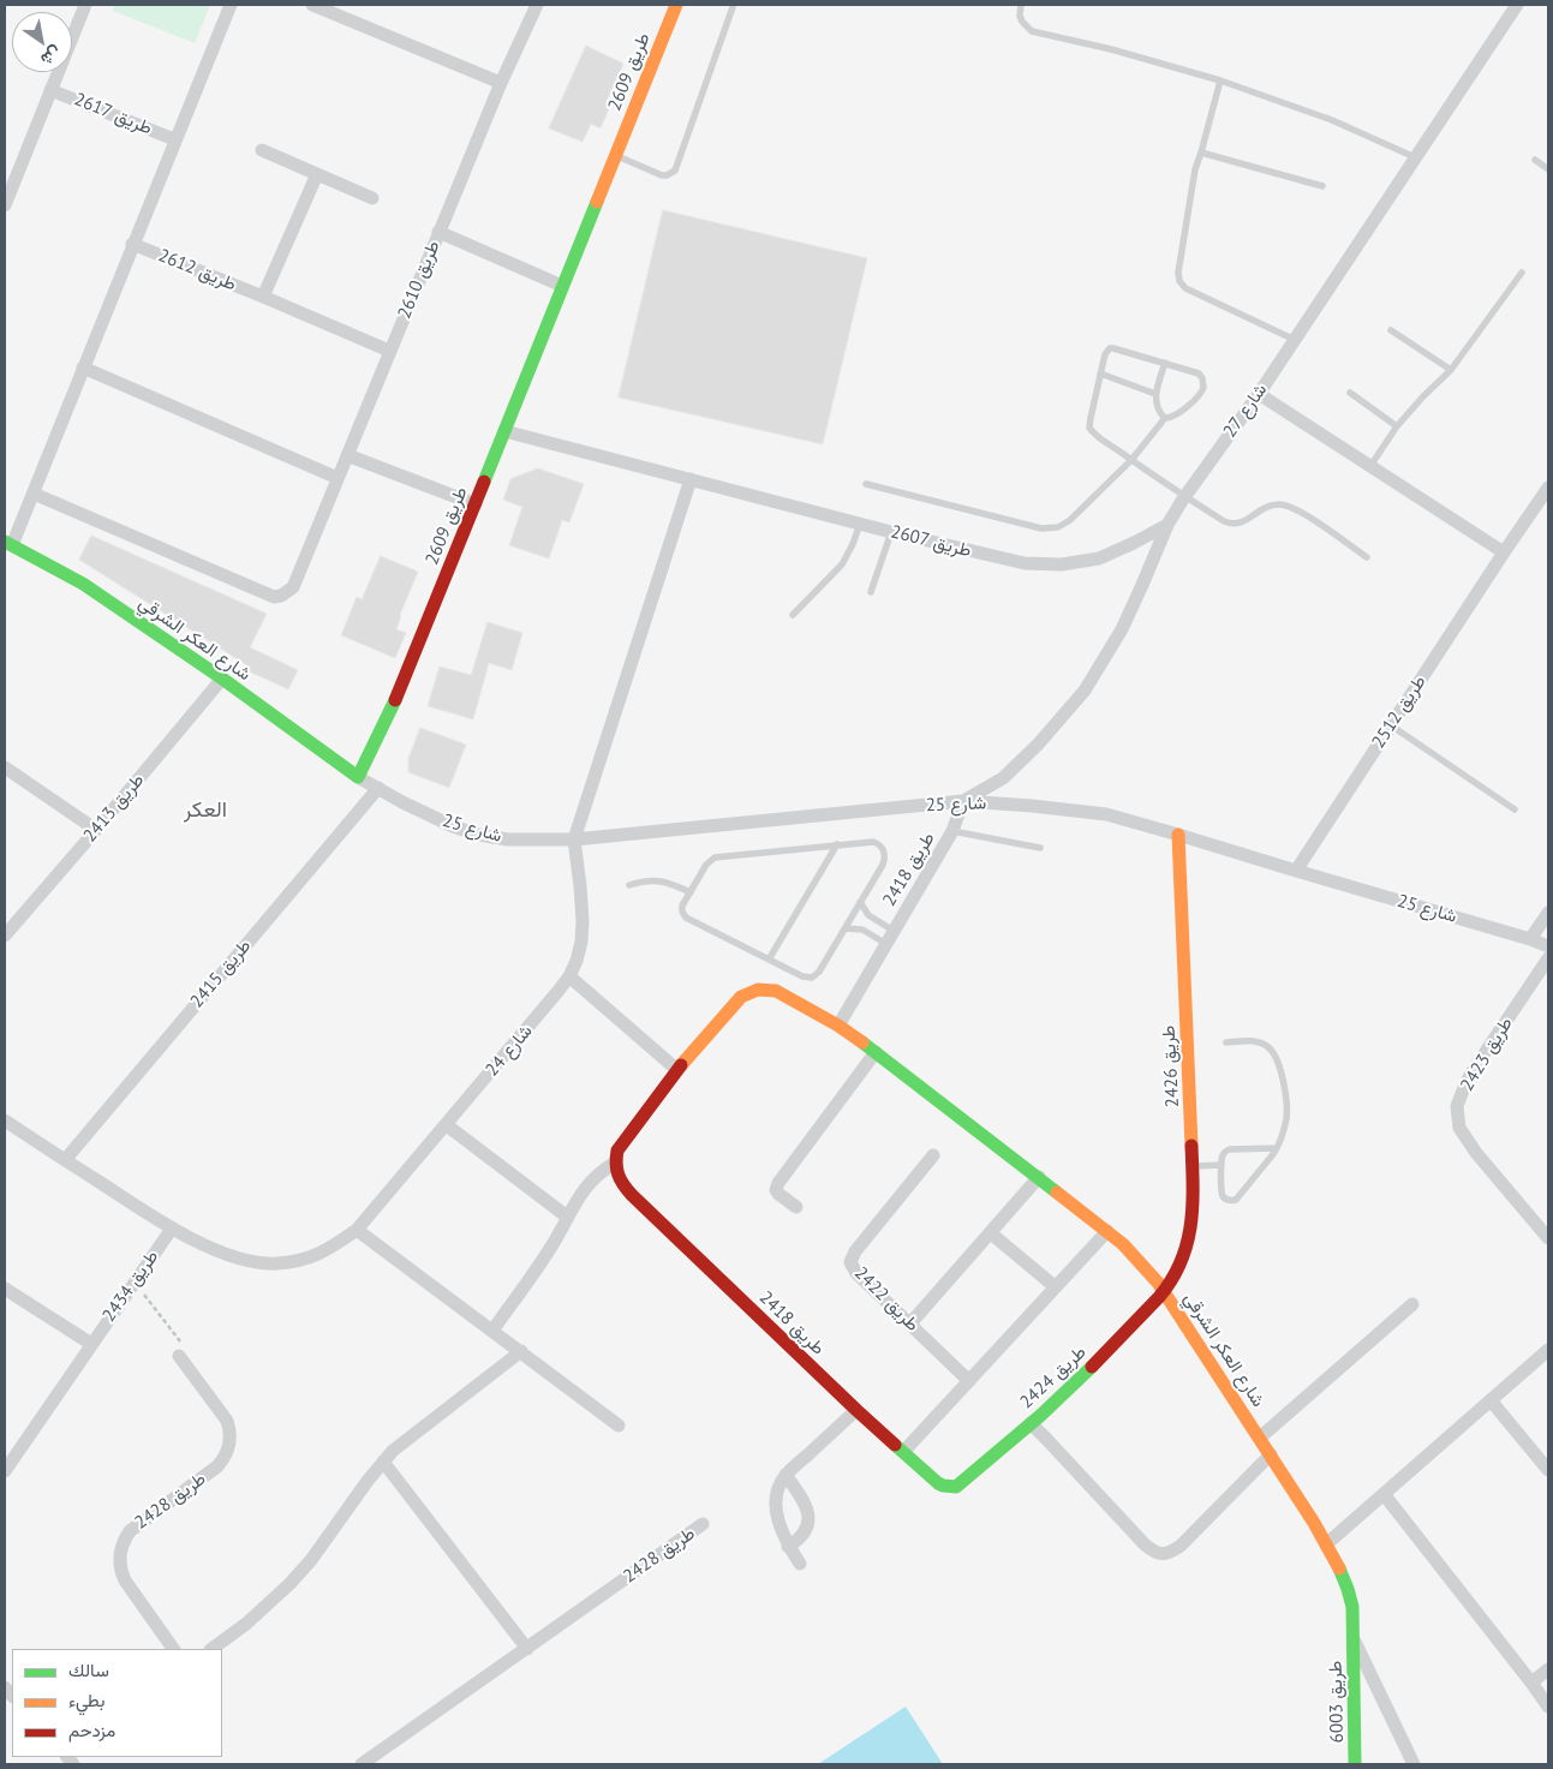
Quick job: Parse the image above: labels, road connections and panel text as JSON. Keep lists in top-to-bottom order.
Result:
{
  "streets": {
    "street": [
      "طريق 2609",
      "طريق 2617",
      "طريق 2612",
      "طريق 2610",
      "شارع 27",
      "طريق 2607",
      "شارع العكر الشرقي",
      "طريق 2512",
      "شارع 25",
      "طريق 2413",
      "طريق 2418",
      "طريق 2415",
      "شارع 24",
      "طريق 2423",
      "طريق 2426",
      "طريق 2434",
      "طريق 2422",
      "طريق 2424",
      "طريق 2428",
      "طريق 6003"
    ]
  },
  "crossings": [
    ["طريق 2609", "طريق 2607"],
    ["طريق 2609", "شارع العكر الشرقي"],
    ["طريق 2609", "شارع 25"],
    ["طريق 2612", "طريق 2610"],
    ["شارع 27", "طريق 2607"],
    ["شارع 27", "شارع 25"],
    ["شارع 27", "طريق 2418"],
    ["شارع العكر الشرقي", "شارع 25"],
    ["شارع العكر الشرقي", "طريق 2413"],
    ["شارع العكر الشرقي", "طريق 2418"],
    ["شارع العكر الشرقي", "طريق 2426"],
    ["شارع العكر الشرقي", "طريق 2424"],
    ["شارع العكر الشرقي", "طريق 6003"],
    ["طريق 2512", "شارع 25"],
    ["شارع 25", "طريق 2418"],
    ["شارع 25", "طريق 2415"],
    ["شارع 25", "شارع 24"],
    ["شارع 25", "طريق 2426"],
    ["طريق 2418", "طريق 2424"],
    ["طريق 2415", "شارع 24"],
    ["شارع 24", "طريق 2434"],
    ["طريق 2426", "طريق 2424"]
  ],
  "districts": ["العكر"],
  "legend": ["سالك", "بطيء", "مزدحم"],
  "north": "bottom right"
}
